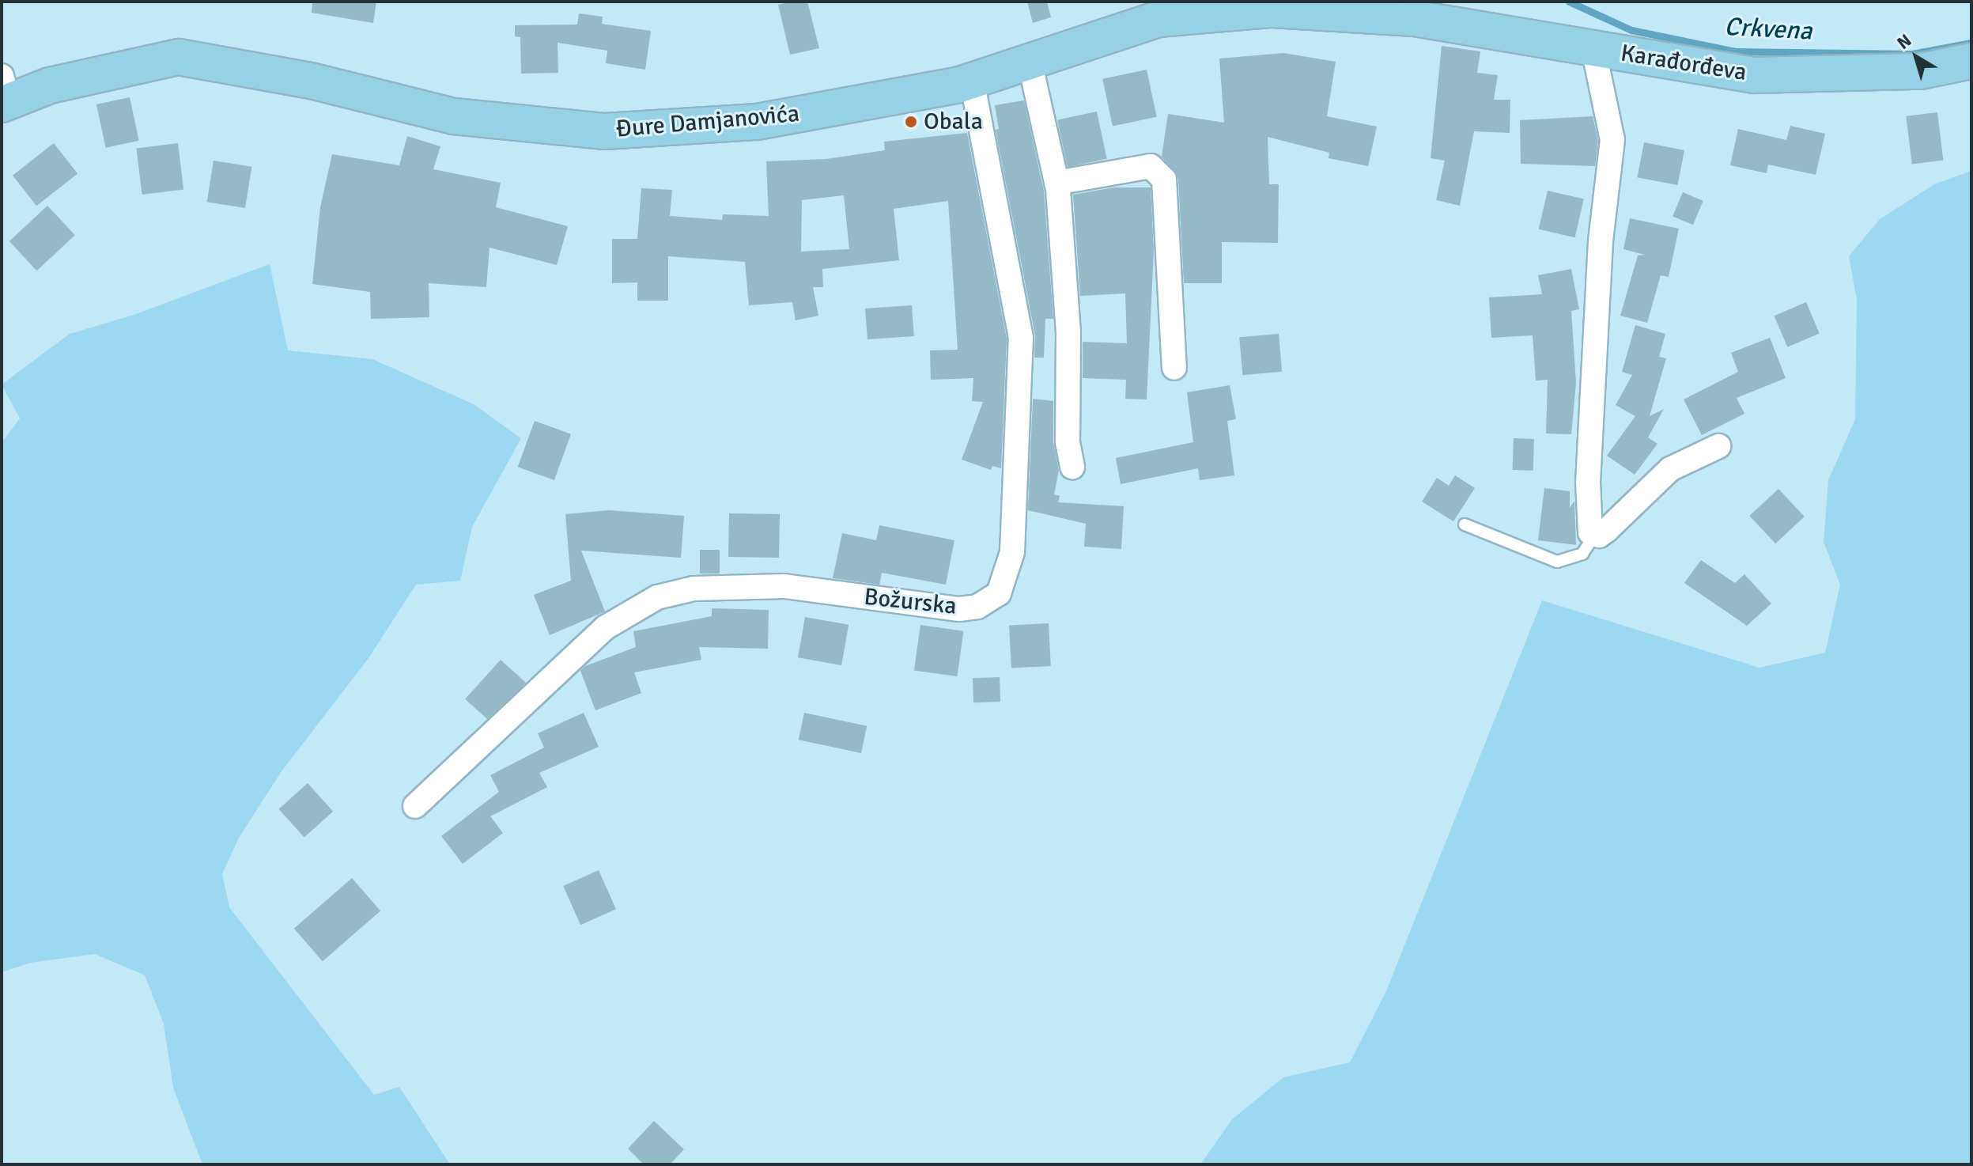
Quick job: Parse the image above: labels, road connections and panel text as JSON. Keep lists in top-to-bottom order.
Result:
{
  "streets": {
    "main road": ["Karađorđeva", "Đure Damjanovića"],
    "street": ["Božurska"]
  },
  "crossings": [
    ["Karađorđeva", "Đure Damjanovića"],
    ["Đure Damjanovića", "Božurska"]
  ],
  "water": ["Crkvena"],
  "places": ["Obala"],
  "north": "top left"
}
